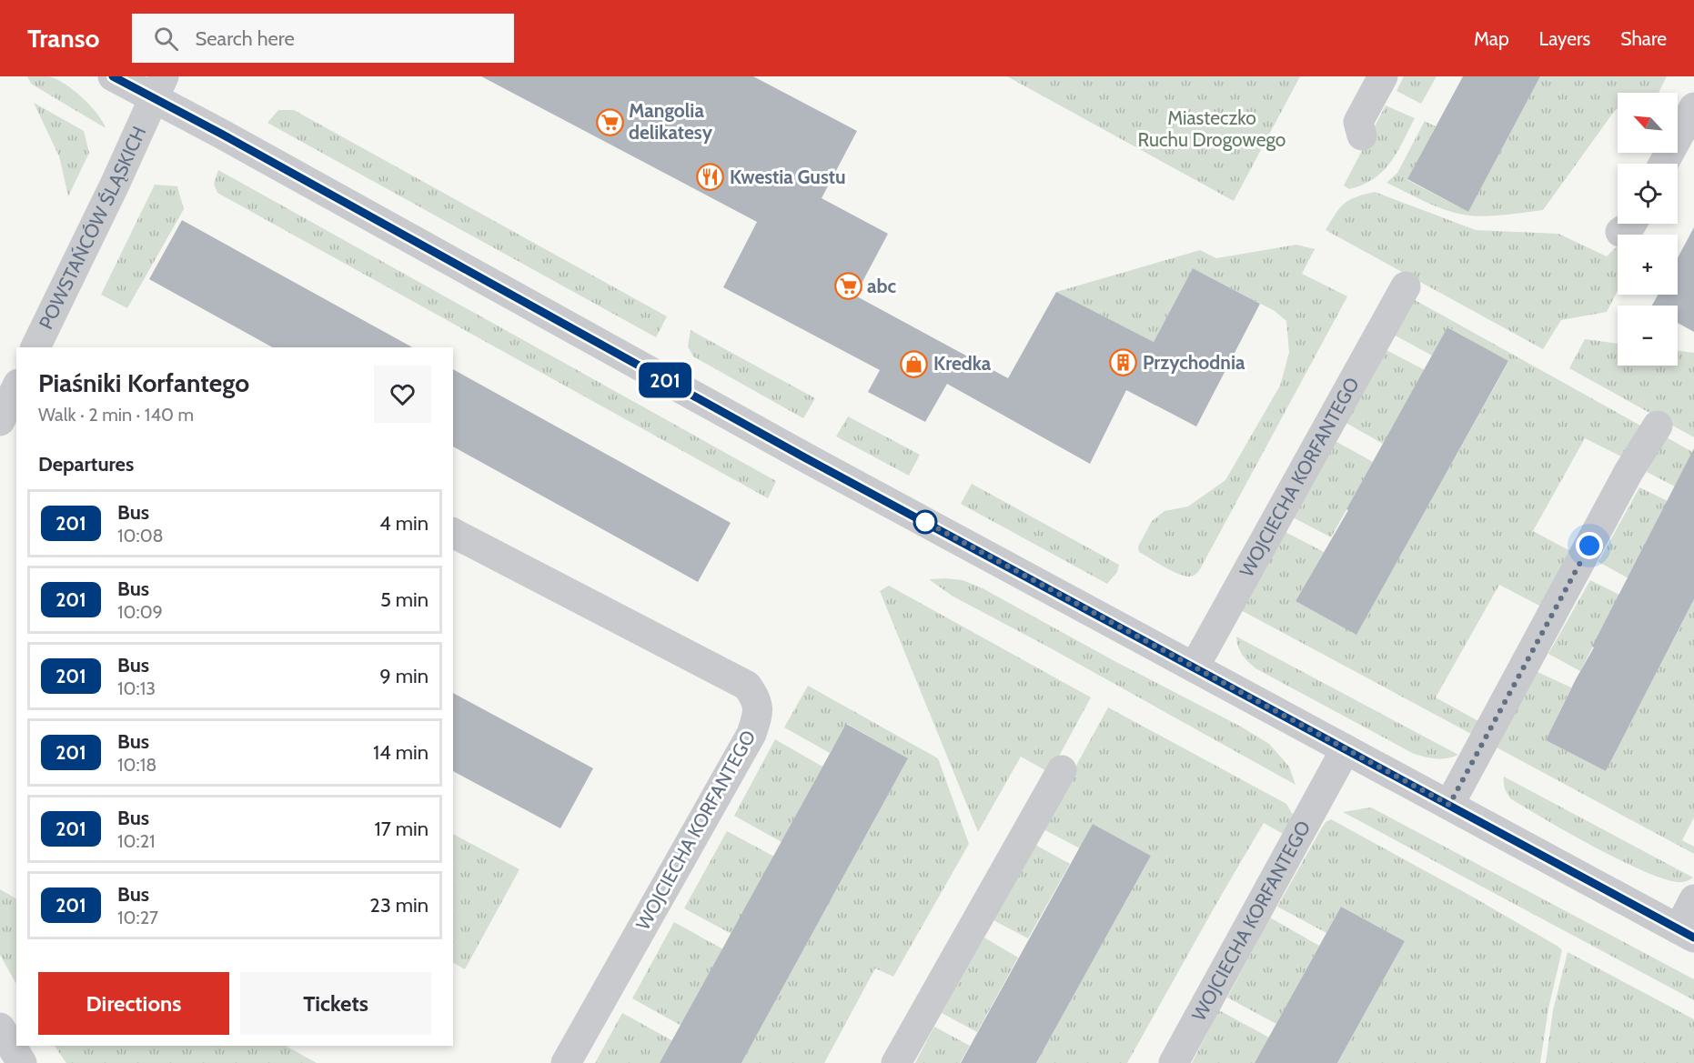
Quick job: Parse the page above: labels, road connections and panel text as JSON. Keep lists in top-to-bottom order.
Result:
{
  "streets": {
    "street": ["POWSTAŃCÓW ŚLĄSKICH", "WOJCIECHA KORFANTEGO"]
  },
  "parks": ["Miasteczko Ruchu Drogowego"],
  "places": {
    "supermarket": ["Mangolia delikatesy", "abc"],
    "restaurant": ["Kwestia Gustu"],
    "building": ["Przychodnia"],
    "shop": ["Kredka"]
  },
  "lines": ["bus line 201"],
  "north": "top left",
  "page": {
    "header": "Transo",
    "search": "Search here",
    "nav": ["Map", "Layers", "Share"],
    "on_map": "201",
    "map_buttons": ["+", "−"],
    "heading": [
      ["Piaśniki Korfantego", "Walk · 2 min · 140 m"],
      "Departures"
    ],
    "list": [
      {
        "mark": "201",
        "name": "Bus",
        "note": "10:08",
        "value": "4 min"
      },
      {
        "mark": "201",
        "name": "Bus",
        "note": "10:09",
        "value": "5 min"
      },
      {
        "mark": "201",
        "name": "Bus",
        "note": "10:13",
        "value": "9 min"
      },
      {
        "mark": "201",
        "name": "Bus",
        "note": "10:18",
        "value": "14 min"
      },
      {
        "mark": "201",
        "name": "Bus",
        "note": "10:21",
        "value": "17 min"
      },
      {
        "mark": "201",
        "name": "Bus",
        "note": "10:27",
        "value": "23 min"
      }
    ],
    "buttons": ["Directions", "Tickets"]
  }
}
